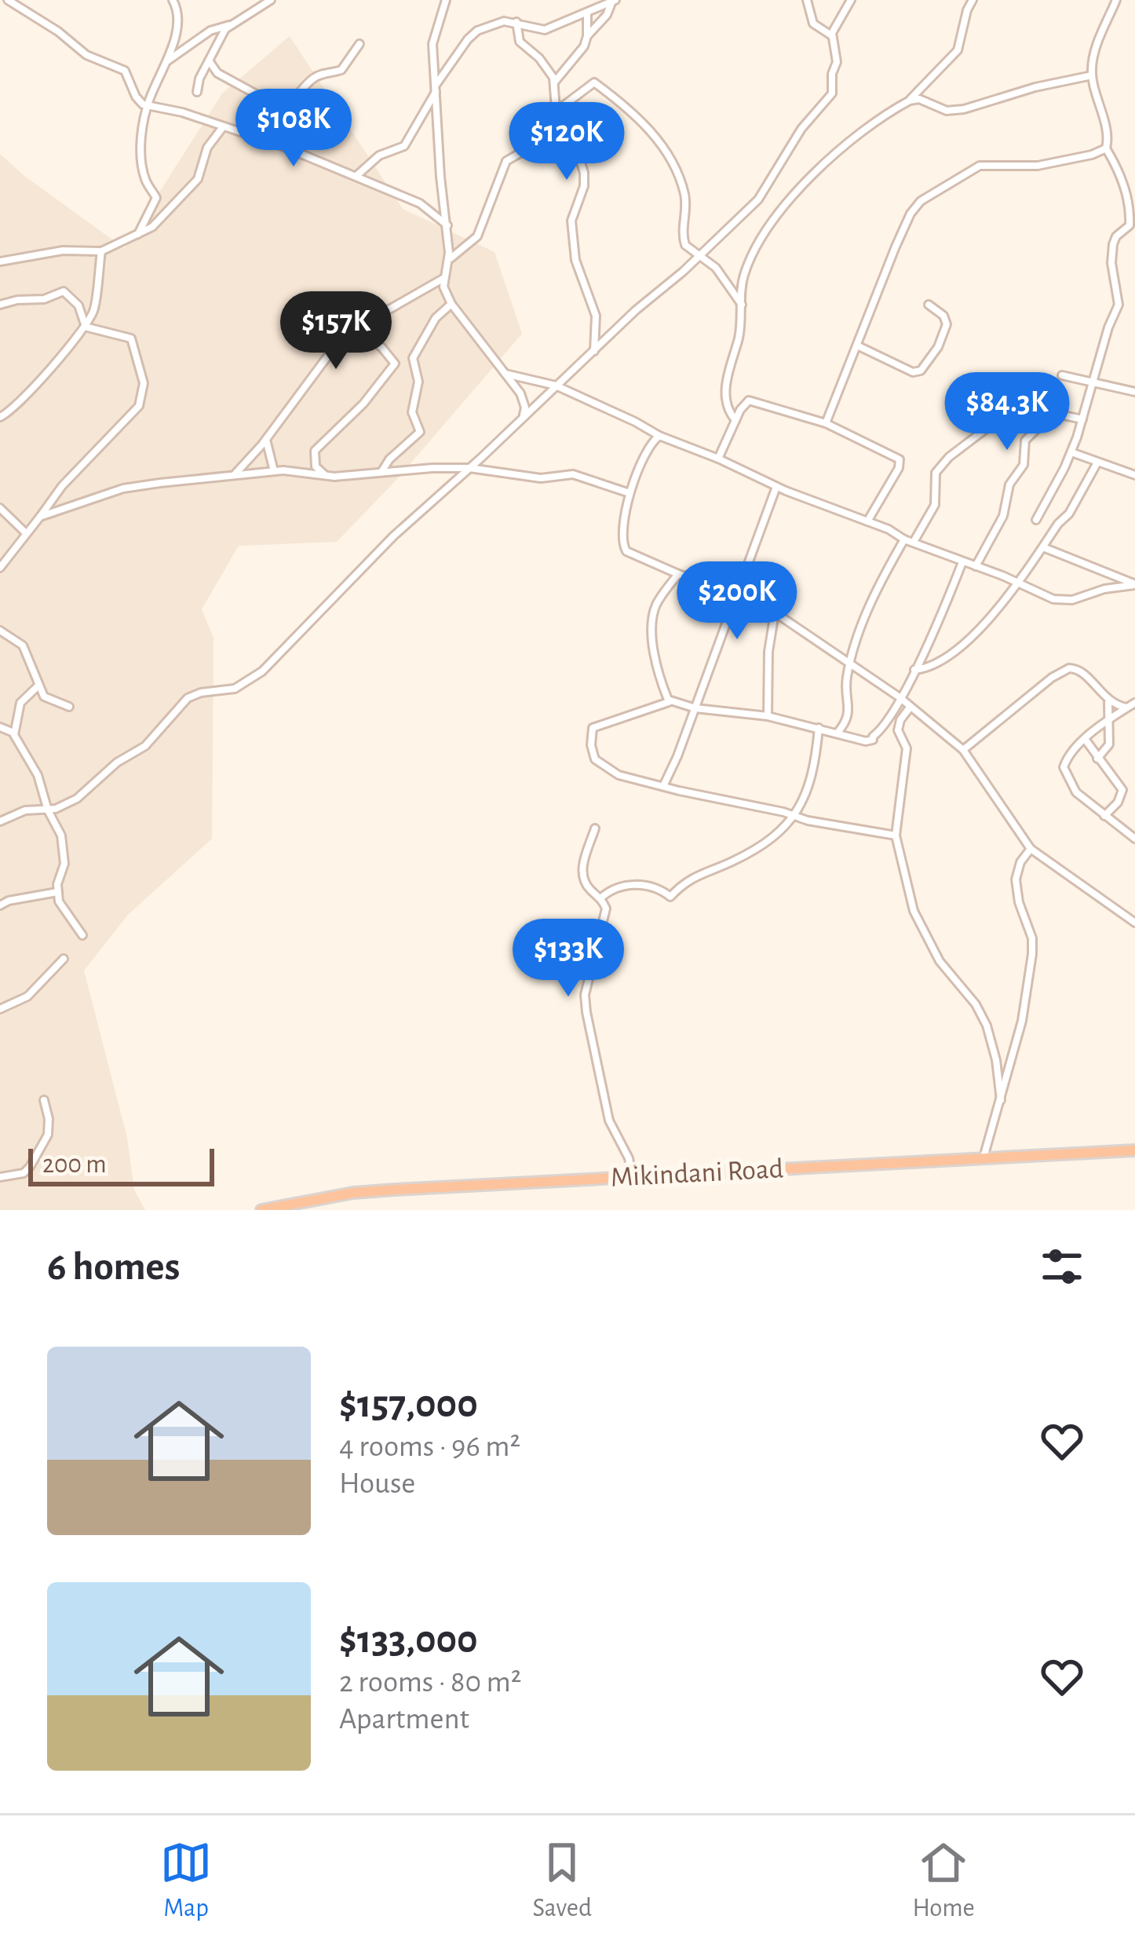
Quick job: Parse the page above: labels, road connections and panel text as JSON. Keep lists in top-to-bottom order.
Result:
{
  "streets": {
    "highway": ["Mikindani Road"]
  },
  "scale_bar": "200 m",
  "page": {
    "price": [
      "$108K",
      "$120K",
      "$157K",
      "$84.3K",
      "$200K",
      "$133K"
    ],
    "scale": "200 m",
    "heading": "6 homes",
    "list": [
      {
        "name": "$157,000",
        "note": "4 rooms · 96 m² · House"
      },
      {
        "name": "$133,000",
        "note": "2 rooms · 80 m² · Apartment"
      }
    ],
    "tabs": ["Map", "Saved", "Home"]
  }
}
